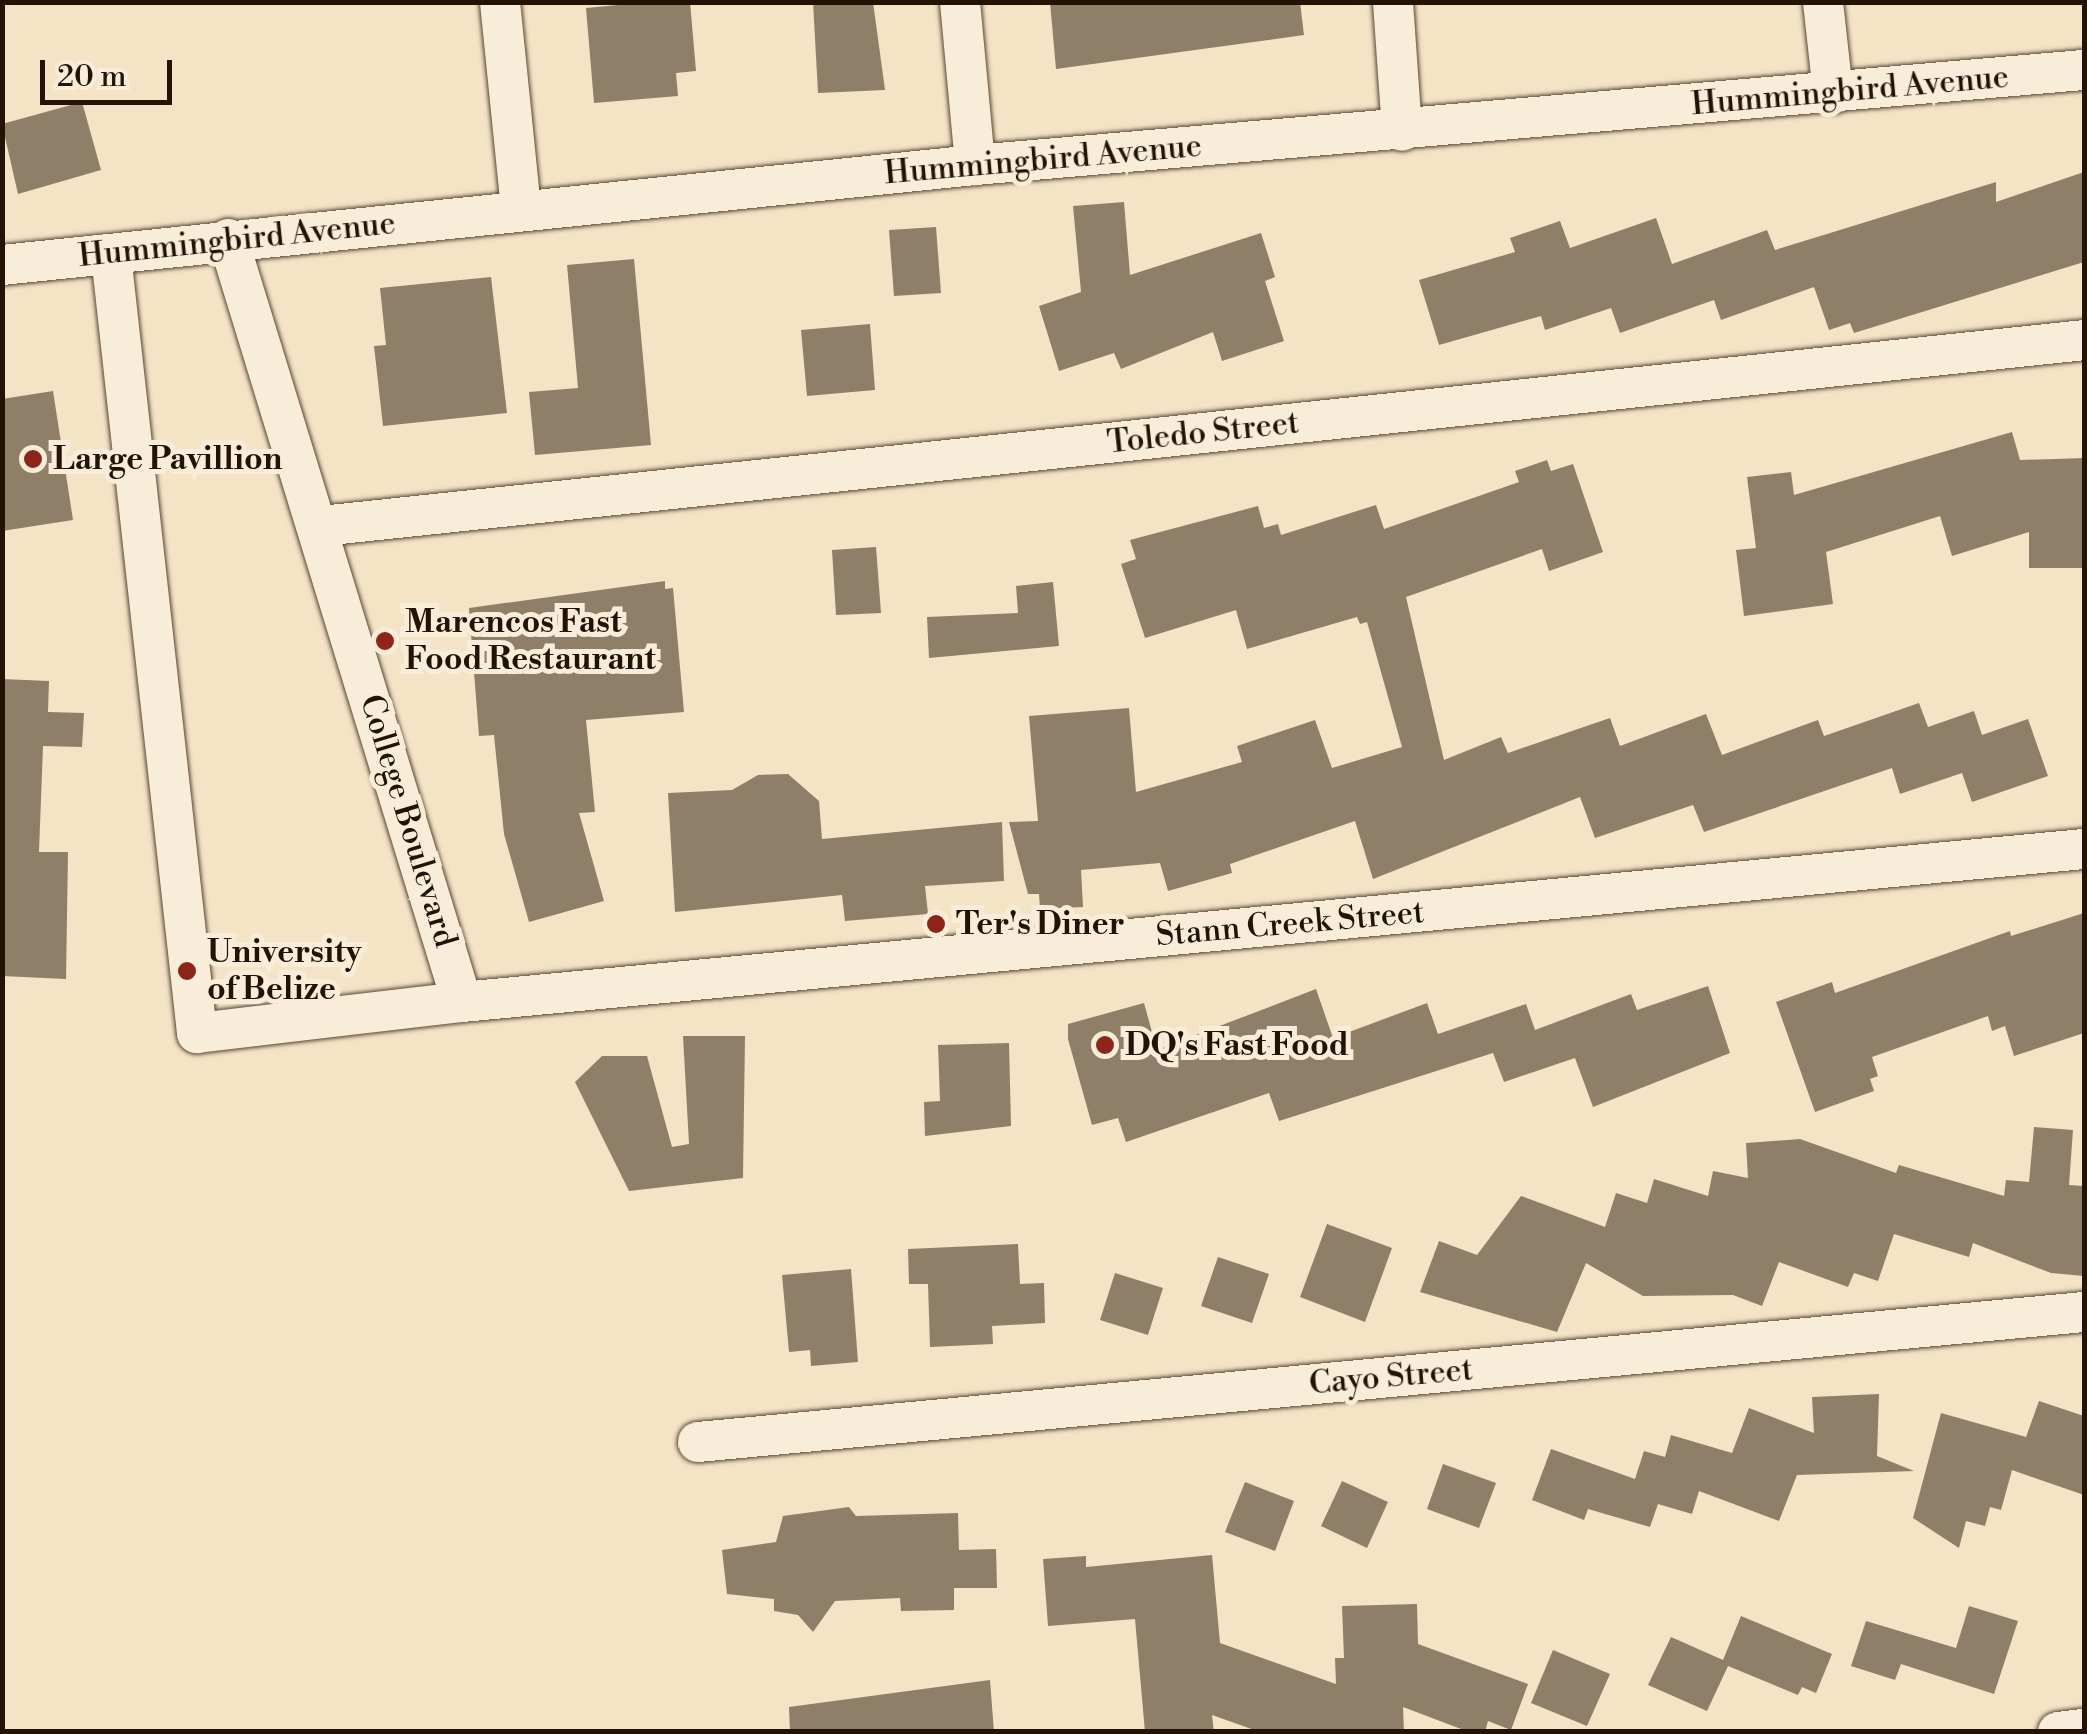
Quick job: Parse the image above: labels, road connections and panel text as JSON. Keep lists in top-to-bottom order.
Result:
{
  "streets": {
    "street": [
      "Hummingbird Avenue",
      "Toledo Street",
      "College Boulevard",
      "Stann Creek Street",
      "Cayo Street"
    ]
  },
  "crossings": [
    ["Hummingbird Avenue", "College Boulevard"],
    ["Hummingbird Avenue", "Stann Creek Street"],
    ["Toledo Street", "College Boulevard"],
    ["College Boulevard", "Stann Creek Street"]
  ],
  "places": [
    "Large Pavillion",
    "Marencos Fast Food Restaurant",
    "Ter's Diner",
    "University of Belize",
    "DQ's Fast Food"
  ],
  "scale_bar": "20 m"
}
